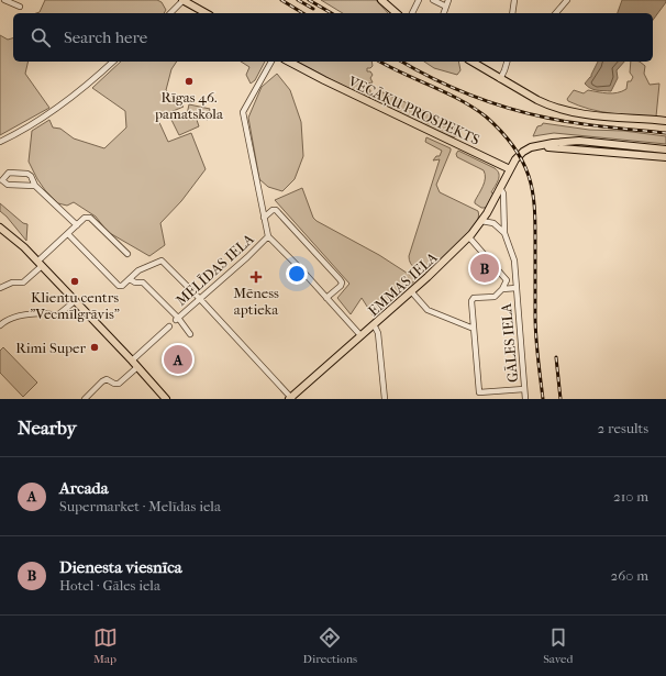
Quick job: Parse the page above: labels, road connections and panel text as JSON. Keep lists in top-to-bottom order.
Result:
{
  "streets": {
    "main road": ["VECĀĶU PROSPEKTS", "EMMAS IELA"],
    "street": ["MELĪDAS IELA", "GĀLES IELA"]
  },
  "crossings": [
    ["VECĀĶU PROSPEKTS", "EMMAS IELA"],
    ["EMMAS IELA", "GĀLES IELA"]
  ],
  "places": {
    "other": ["Rīgas 46. pamatskola", "Klientu centrs \"Vecmīlgrāvis\"", "Rimi Super"],
    "health": ["Mēness aptieka"]
  },
  "page": {
    "search": "Search here",
    "pins": ["B", "A"],
    "heading": ["Nearby", "2 results"],
    "list": [
      {
        "mark": "A",
        "name": "Arcada",
        "note": "Supermarket · Melīdas iela",
        "value": "210 m"
      },
      {
        "mark": "B",
        "name": "Dienesta viesnīca",
        "note": "Hotel · Gāles iela",
        "value": "260 m"
      }
    ],
    "nav": ["Map", "Directions", "Saved"]
  }
}
